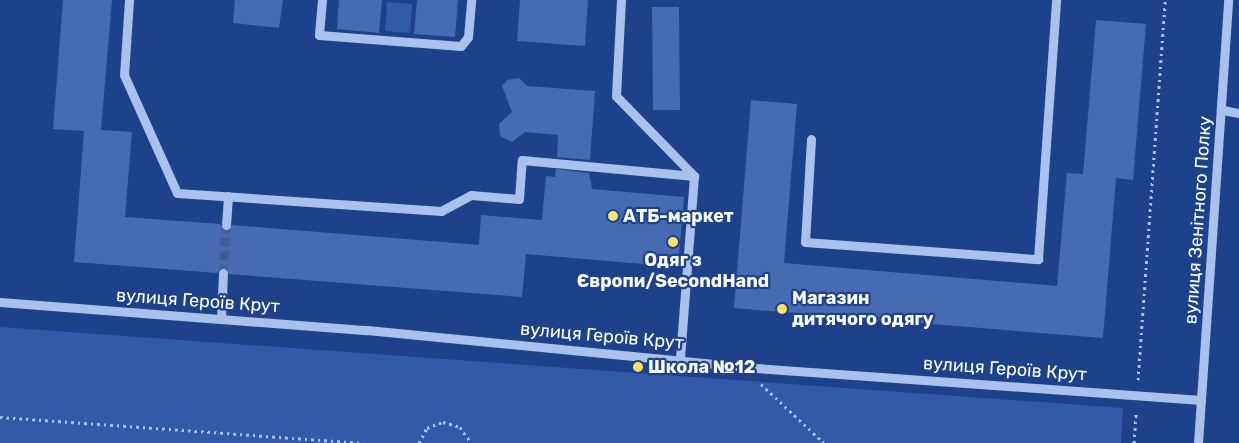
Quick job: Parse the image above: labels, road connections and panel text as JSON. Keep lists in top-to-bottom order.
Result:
{
  "streets": {
    "street": ["вулиця Зенітного Полку", "вулиця Героїв Крут"]
  },
  "crossings": [
    ["вулиця Зенітного Полку", "вулиця Героїв Крут"]
  ],
  "places": [
    "АТБ-маркет",
    "Одяг з Європи/SecondHand",
    "Магазин дитячого одягу",
    "Школа №12"
  ]
}
